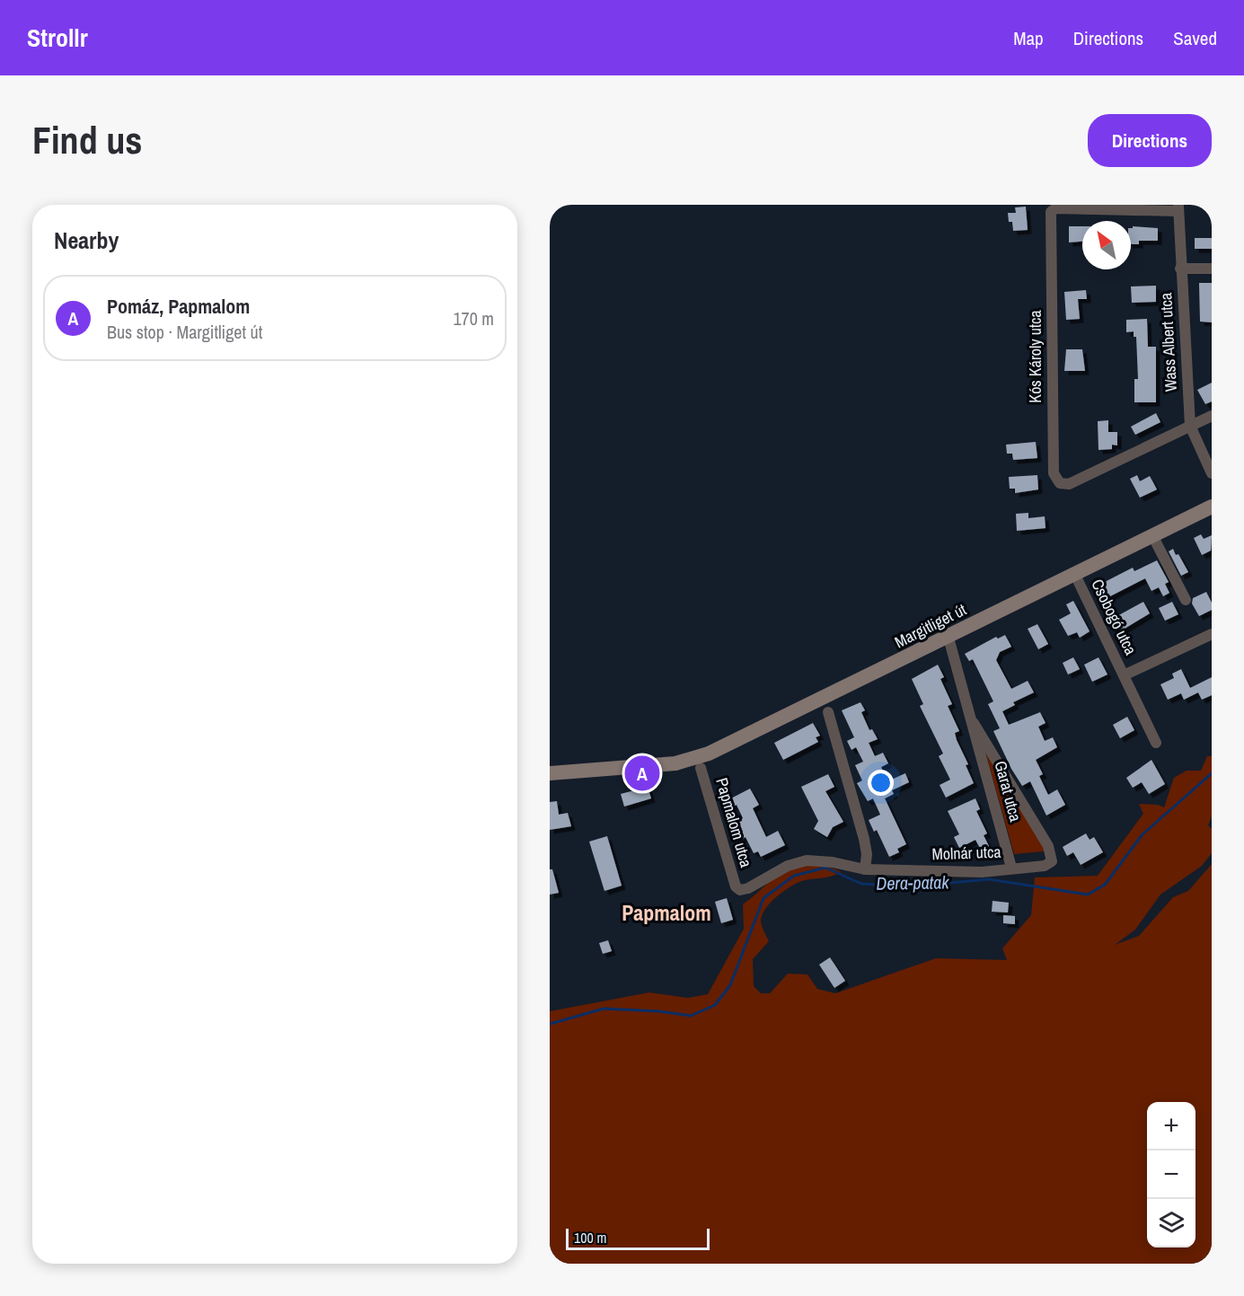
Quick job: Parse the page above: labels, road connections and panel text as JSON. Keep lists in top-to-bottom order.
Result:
{
  "streets": {
    "main road": ["Margitliget út"],
    "street": [
      "Wass Albert utca",
      "Kós Károly utca",
      "Csobogó utca",
      "Garat utca",
      "Papmalom utca",
      "Molnár utca"
    ]
  },
  "crossings": [
    ["Wass Albert utca", "Kós Károly utca"],
    ["Csobogó utca", "Margitliget út"],
    ["Margitliget út", "Garat utca"],
    ["Garat utca", "Molnár utca"],
    ["Papmalom utca", "Molnár utca"]
  ],
  "districts": ["Papmalom"],
  "water": ["Dera-patak"],
  "scale_bar": "100 m",
  "north": "top left",
  "page": {
    "header": "Strollr",
    "nav": ["Map", "Directions", "Saved"],
    "buttons": "Directions",
    "title": "Find us",
    "heading": "Nearby",
    "list": [
      {
        "mark": "A",
        "name": "Pomáz, Papmalom",
        "note": "Bus stop · Margitliget út",
        "value": "170 m"
      }
    ],
    "pins": "A",
    "map_buttons": ["+", "−"],
    "scale": "100 m"
  }
}
